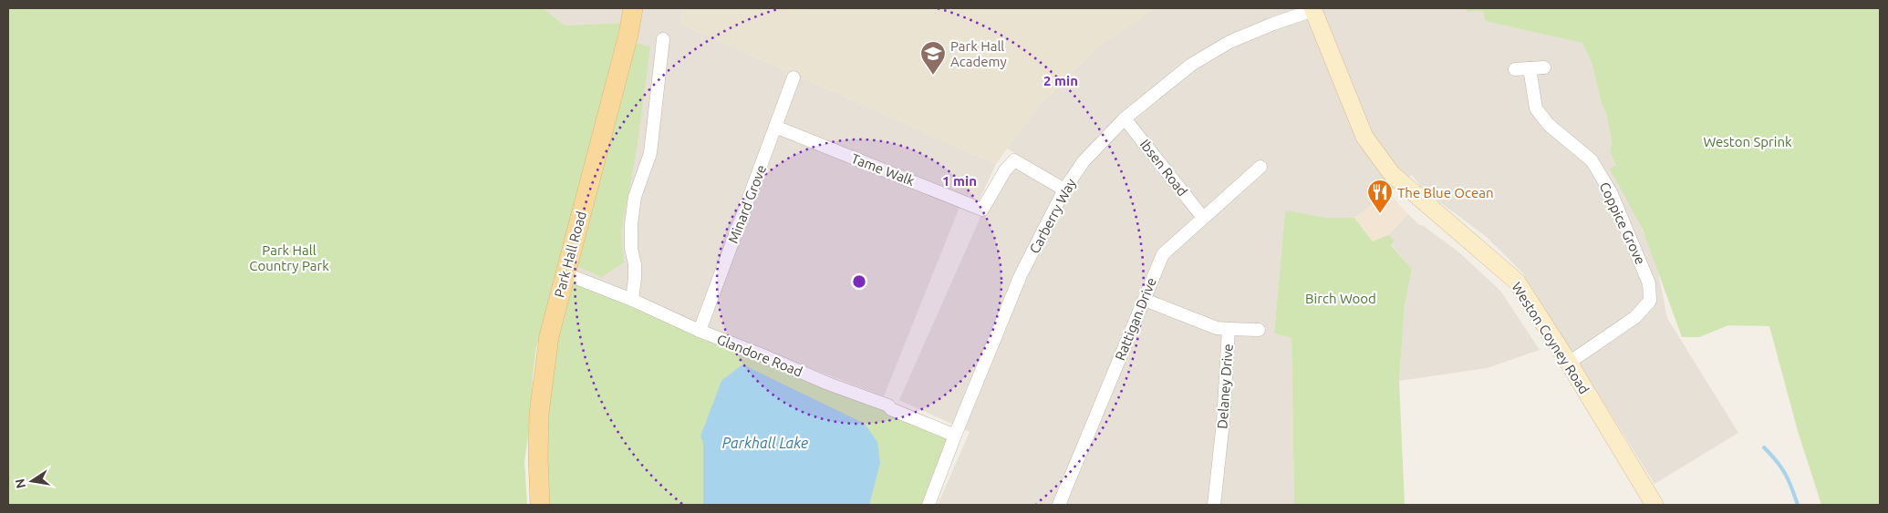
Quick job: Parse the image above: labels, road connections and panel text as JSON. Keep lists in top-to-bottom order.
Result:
{
  "streets": {
    "main road": ["Park Hall Road"],
    "street": [
      "Ibsen Road",
      "Tame Walk",
      "Minard Grove",
      "Carberry Way",
      "Coppice Grove",
      "Rattigan Drive",
      "Weston Coyney Road",
      "Glandore Road",
      "Delaney Drive"
    ]
  },
  "crossings": [
    ["Ibsen Road", "Carberry Way"],
    ["Ibsen Road", "Rattigan Drive"],
    ["Tame Walk", "Minard Grove"],
    ["Tame Walk", "Carberry Way"],
    ["Minard Grove", "Glandore Road"],
    ["Carberry Way", "Weston Coyney Road"],
    ["Carberry Way", "Glandore Road"],
    ["Coppice Grove", "Weston Coyney Road"],
    ["Park Hall Road", "Glandore Road"],
    ["Rattigan Drive", "Delaney Drive"]
  ],
  "water": ["Parkhall Lake"],
  "parks": ["Weston Sprink", "Park Hall Country Park", "Birch Wood"],
  "places": {
    "school or university": ["Park Hall Academy"],
    "restaurant": ["The Blue Ocean"]
  },
  "north": "left",
  "rings": ["2 min", "1 min"]
}
